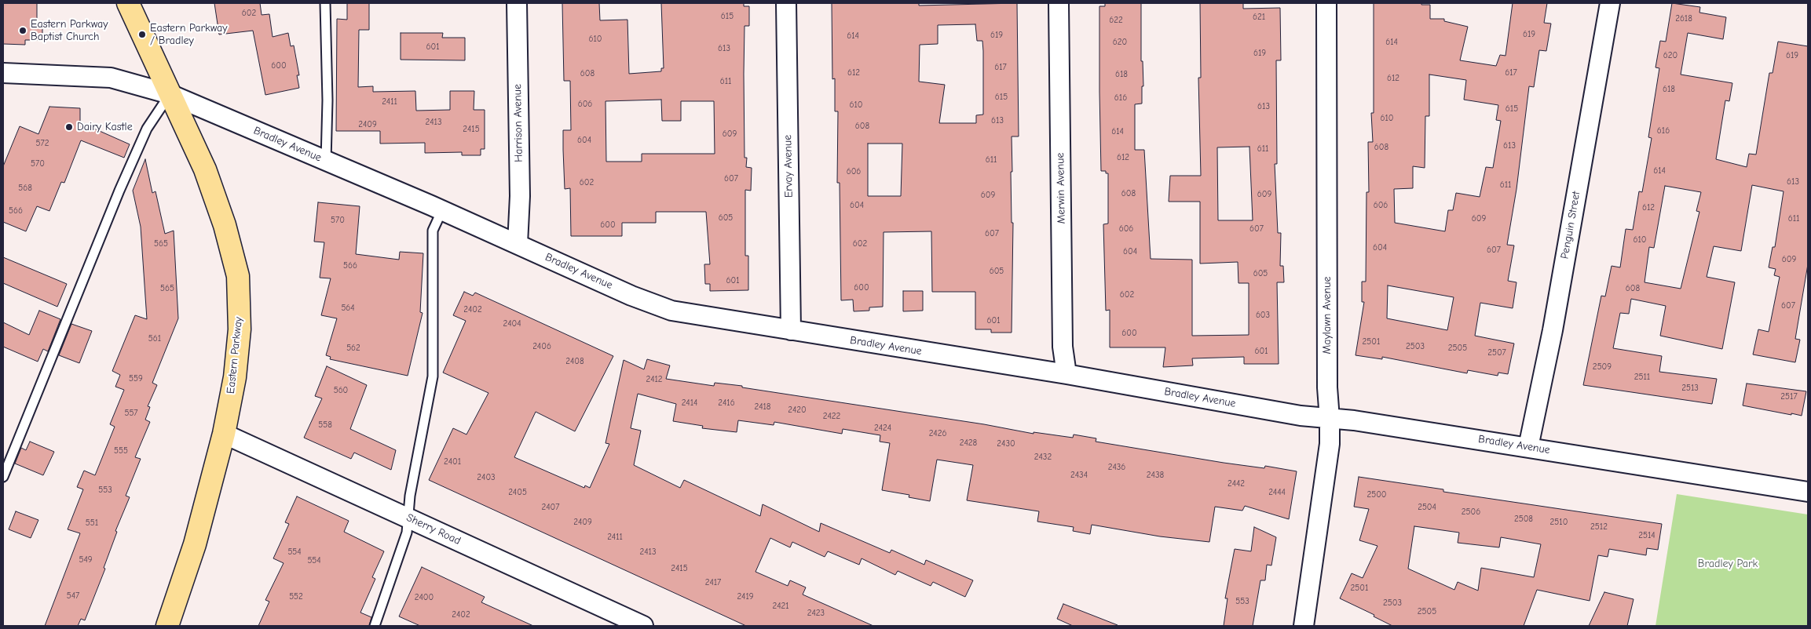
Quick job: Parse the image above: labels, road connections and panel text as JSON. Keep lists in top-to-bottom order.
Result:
{
  "streets": {
    "main road": ["Eastern Parkway"],
    "street": [
      "Harrison Avenue",
      "Bradley Avenue",
      "Ervay Avenue",
      "Merwin Avenue",
      "Penguin Street",
      "Maylawn Avenue",
      "Sherry Road"
    ]
  },
  "crossings": [
    ["Harrison Avenue", "Bradley Avenue"],
    ["Bradley Avenue", "Ervay Avenue"],
    ["Bradley Avenue", "Merwin Avenue"],
    ["Bradley Avenue", "Penguin Street"],
    ["Bradley Avenue", "Maylawn Avenue"],
    ["Bradley Avenue", "Eastern Parkway"],
    ["Eastern Parkway", "Sherry Road"]
  ],
  "parks": ["Bradley Park"],
  "places": ["Eastern Parkway Baptist Church", "Eastern Parkway / Bradley", "Dairy Kastle"],
  "house_numbers": [
    "602",
    "615",
    "621",
    "2618",
    "622",
    "619",
    "619",
    "614",
    "610",
    "620",
    "614",
    "601",
    "613",
    "619",
    "620",
    "619",
    "600",
    "617",
    "612",
    "617",
    "608",
    "618",
    "612",
    "611",
    "618",
    "615",
    "616",
    "2411",
    "606",
    "610",
    "613",
    "615",
    "610",
    "613",
    "2413",
    "2409",
    "608",
    "2415",
    "616",
    "614",
    "609",
    "604",
    "572",
    "613",
    "608",
    "611",
    "612",
    "611",
    "570",
    "614",
    "606",
    "607",
    "613",
    "602",
    "611",
    "568",
    "608",
    "609",
    "609",
    "604",
    "606",
    "612",
    "566",
    "605",
    "609",
    "611",
    "570",
    "600",
    "606",
    "607",
    "607",
    "610",
    "565",
    "602",
    "604",
    "607",
    "604",
    "609",
    "566",
    "605",
    "605",
    "601",
    "600",
    "565",
    "608",
    "602",
    "607",
    "564",
    "2402",
    "603",
    "601",
    "2404",
    "600",
    "561",
    "2501",
    "2406",
    "2503",
    "562",
    "2505",
    "601",
    "2507",
    "2408",
    "2509",
    "2511",
    "559",
    "2412",
    "2513",
    "560",
    "2517",
    "2414",
    "2416",
    "2418",
    "2420",
    "557",
    "2422",
    "558",
    "2424",
    "2426",
    "2428",
    "2430",
    "555",
    "2432",
    "2401",
    "2436",
    "2434",
    "2438",
    "2403",
    "2442",
    "553",
    "2405",
    "2444",
    "2500",
    "2407",
    "2504",
    "2506",
    "2508",
    "2409",
    "2510",
    "551",
    "2512",
    "2514",
    "2411",
    "554",
    "2413",
    "549",
    "554",
    "2415",
    "2417",
    "2501",
    "547",
    "552",
    "2419",
    "2400",
    "553",
    "2503",
    "2421",
    "2505",
    "2423",
    "2402"
  ]
}
